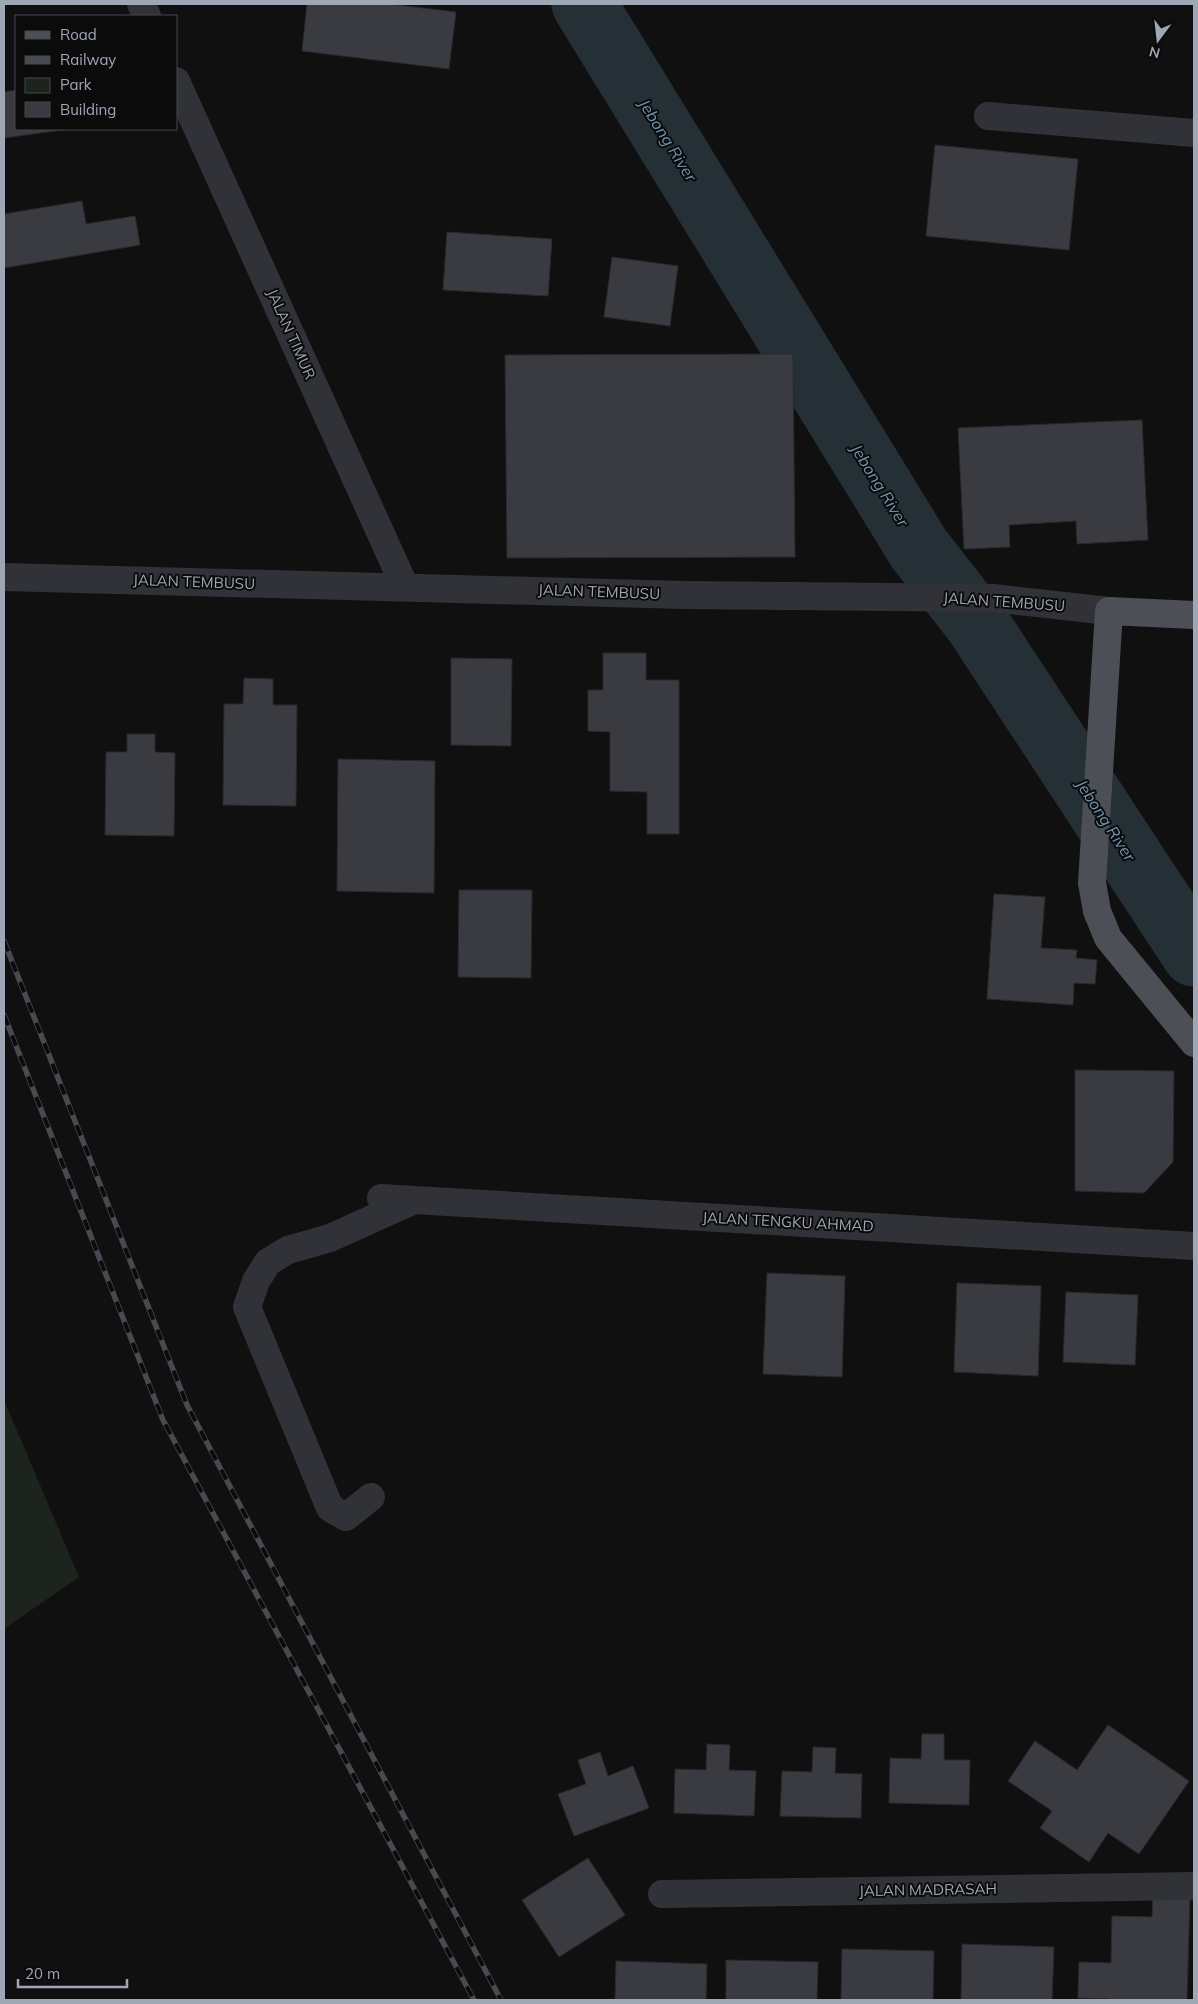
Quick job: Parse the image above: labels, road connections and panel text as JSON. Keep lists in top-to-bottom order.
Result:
{
  "streets": {
    "main road": ["JALAN TEMBUSU"],
    "street": ["JALAN TIMUR", "JALAN TENGKU AHMAD", "JALAN MADRASAH"]
  },
  "crossings": [
    ["JALAN TIMUR", "JALAN TEMBUSU"]
  ],
  "water": ["Jebong River"],
  "legend": [
    "Road",
    "Railway",
    "Park",
    "Building"
  ],
  "scale_bar": "20 m",
  "north": "bottom"
}
